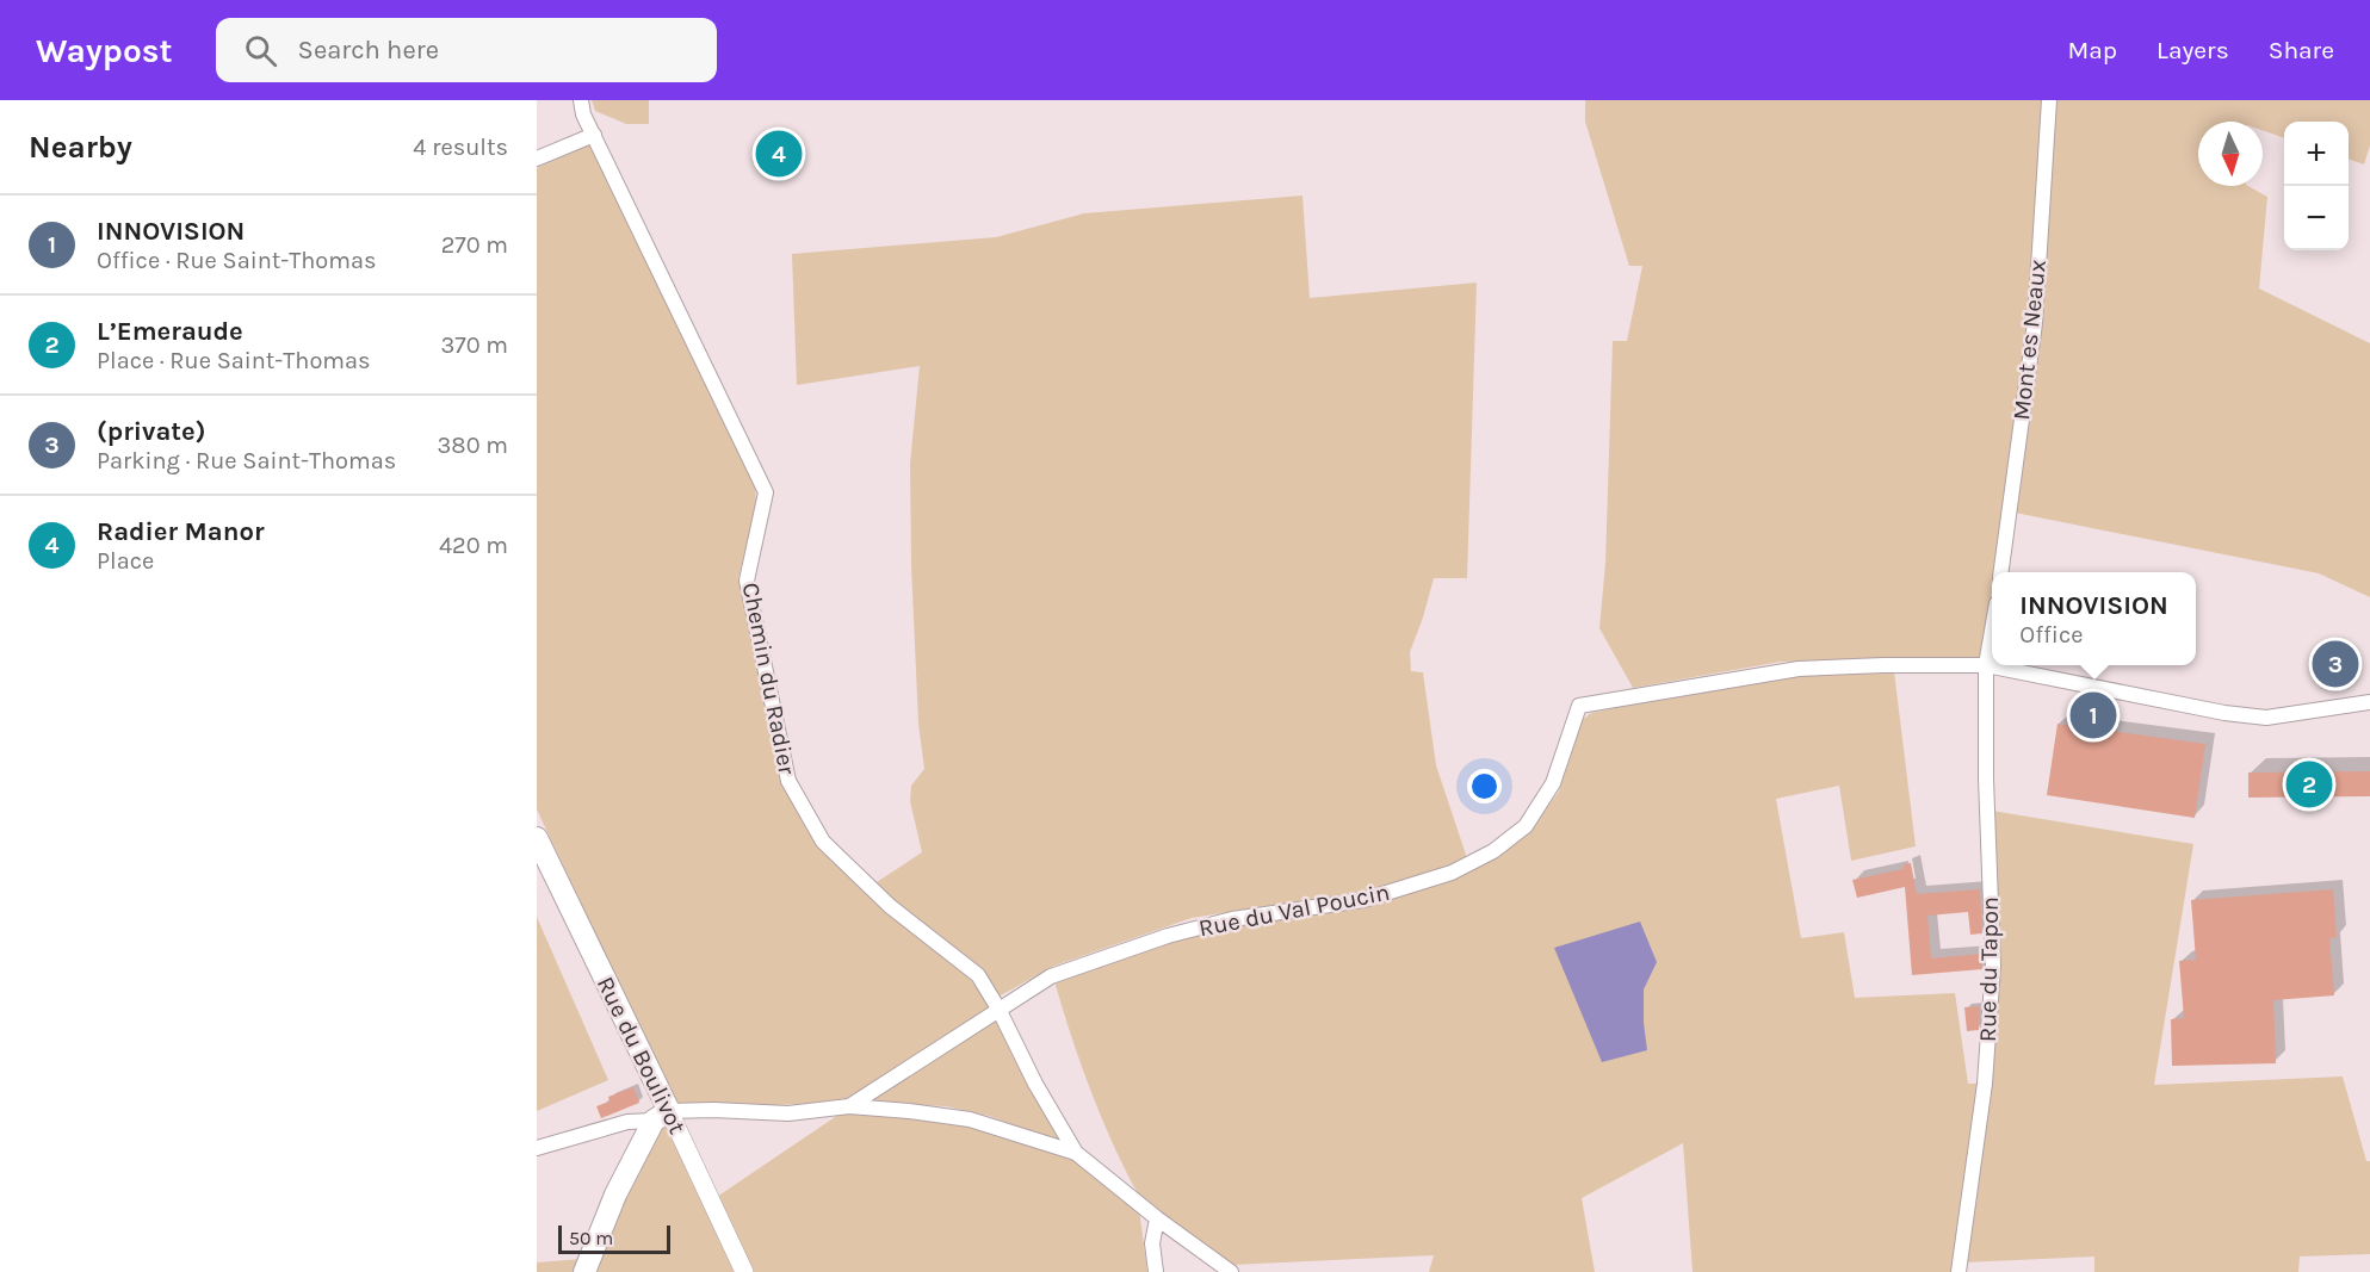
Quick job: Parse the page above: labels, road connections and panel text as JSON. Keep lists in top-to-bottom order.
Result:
{
  "streets": {
    "main road": ["Rue du Boulivot"],
    "street": [
      "Mont es Neaux",
      "Chemin du Radier",
      "Rue du Val Poucin",
      "Rue du Tapon"
    ]
  },
  "crossings": [
    ["Chemin du Radier", "Rue du Val Poucin"],
    ["Rue du Val Poucin", "Rue du Tapon"]
  ],
  "scale_bar": "50 m",
  "north": "bottom",
  "page": {
    "header": "Waypost",
    "search": "Search here",
    "nav": ["Map", "Layers", "Share"],
    "heading": ["Nearby", "4 results"],
    "map_buttons": ["+", "−"],
    "pins": [
      "4",
      "3",
      "1",
      "2"
    ],
    "list": [
      {
        "mark": "1",
        "name": "INNOVISION",
        "note": "Office · Rue Saint-Thomas",
        "value": "270 m"
      },
      {
        "mark": "2",
        "name": "L’Emeraude",
        "note": "Place · Rue Saint-Thomas",
        "value": "370 m"
      },
      {
        "mark": "3",
        "name": "(private)",
        "note": "Parking · Rue Saint-Thomas",
        "value": "380 m"
      },
      {
        "mark": "4",
        "name": "Radier Manor",
        "note": "Place",
        "value": "420 m"
      }
    ],
    "popup": ["INNOVISION", "Office"],
    "scale": "50 m"
  }
}
